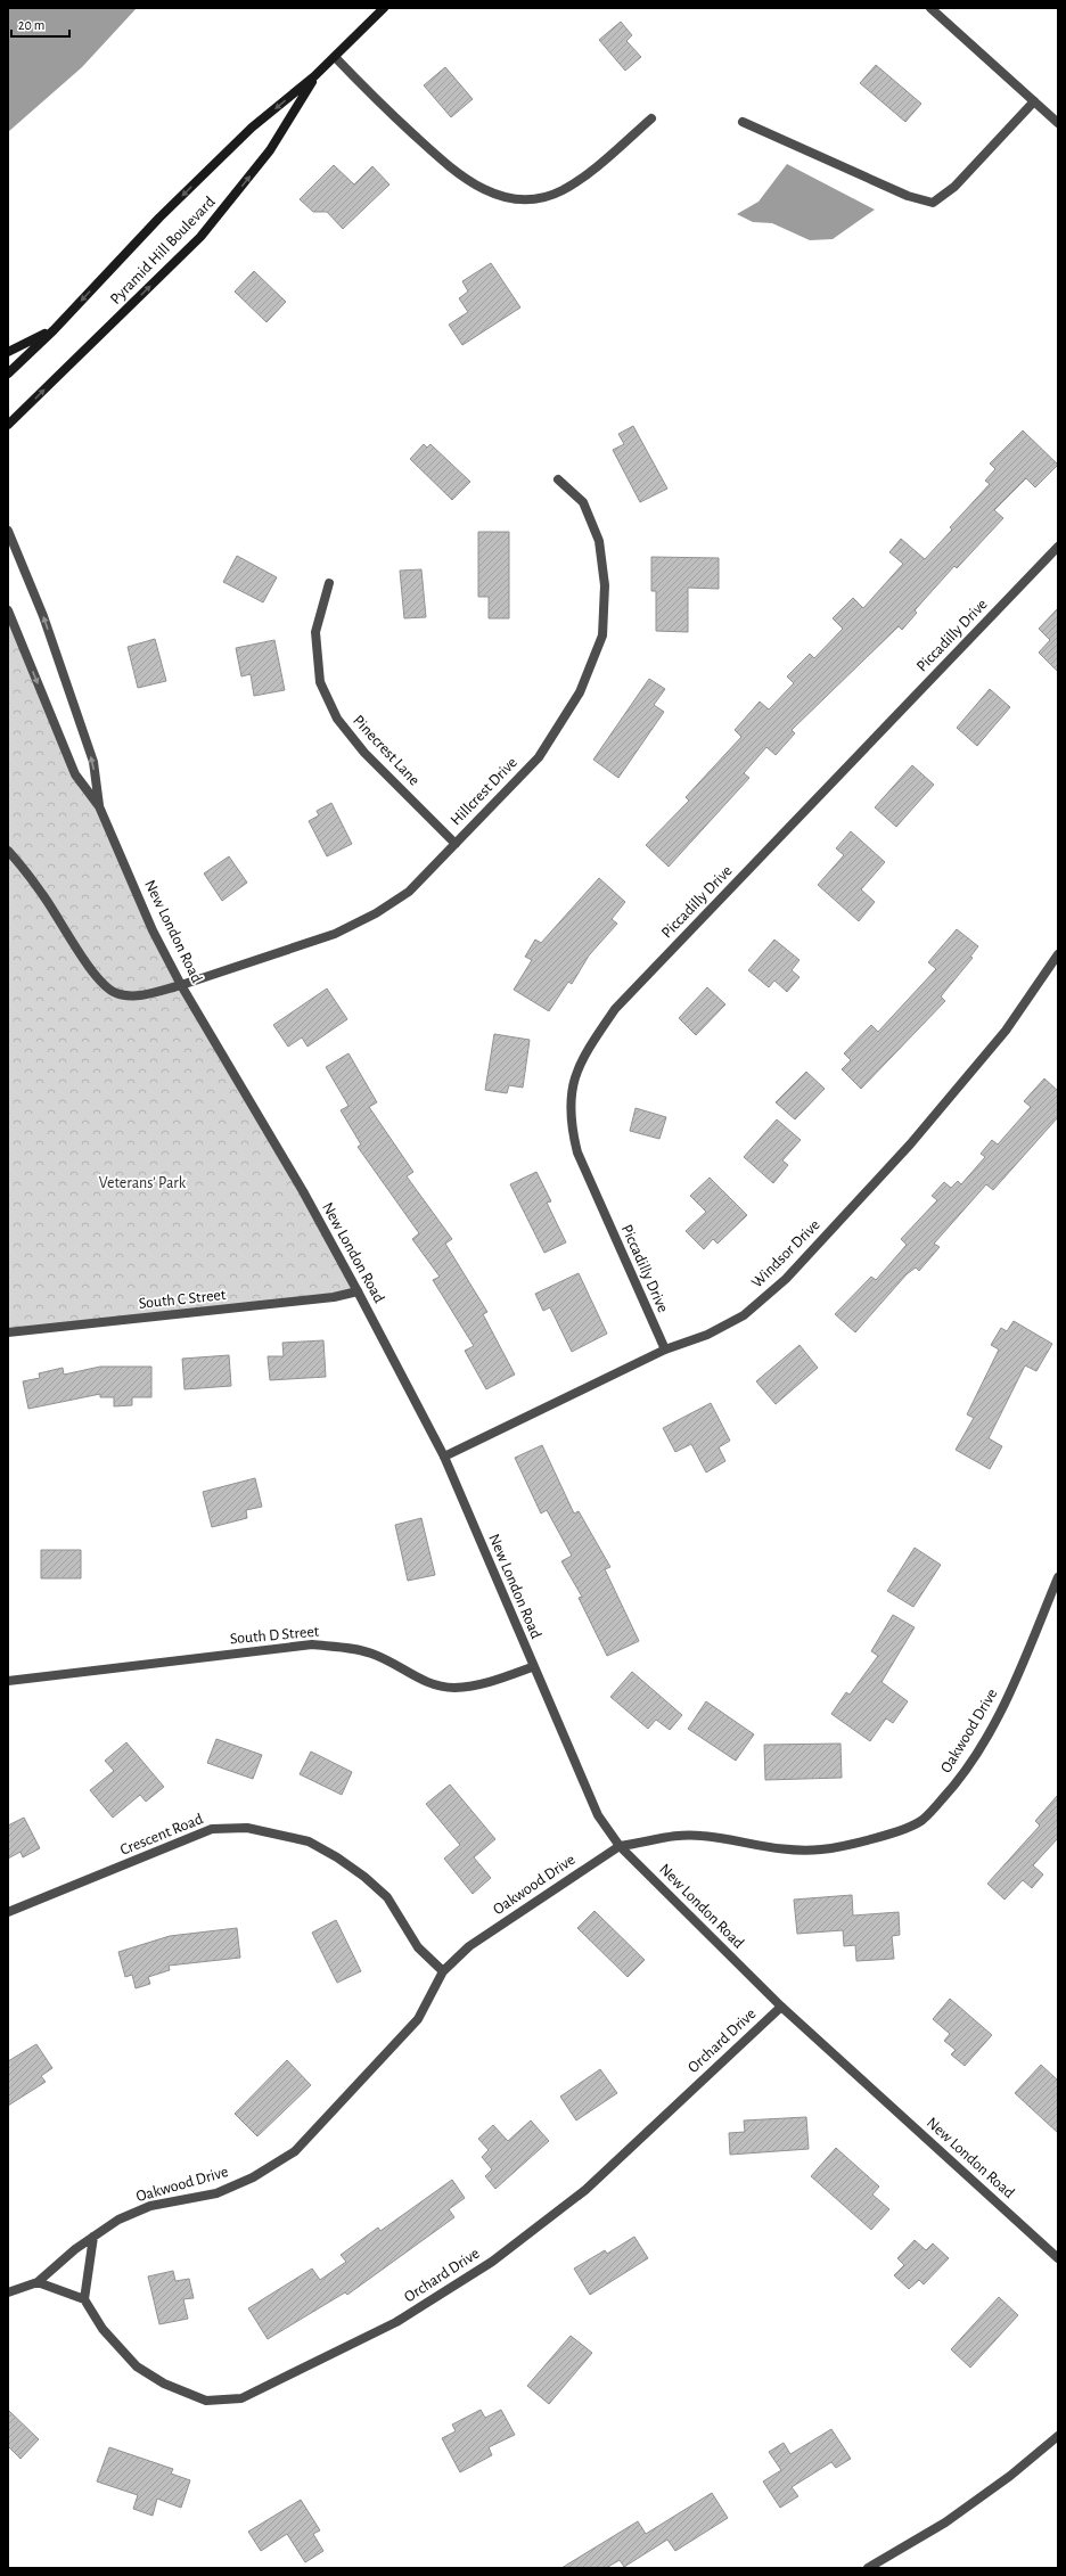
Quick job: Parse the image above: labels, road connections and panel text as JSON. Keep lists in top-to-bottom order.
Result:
{
  "streets": {
    "main road": ["Pyramid Hill Boulevard"],
    "street": [
      "Piccadilly Drive",
      "Pinecrest Lane",
      "Hillcrest Drive",
      "New London Road",
      "Windsor Drive",
      "South C Street",
      "South D Street",
      "Oakwood Drive",
      "Crescent Road",
      "Orchard Drive"
    ]
  },
  "crossings": [
    ["Piccadilly Drive", "Windsor Drive"],
    ["Pinecrest Lane", "Hillcrest Drive"],
    ["Hillcrest Drive", "New London Road"],
    ["New London Road", "Windsor Drive"],
    ["New London Road", "South C Street"],
    ["New London Road", "South D Street"],
    ["New London Road", "Oakwood Drive"],
    ["New London Road", "Orchard Drive"],
    ["Oakwood Drive", "Crescent Road"]
  ],
  "parks": ["Veterans’ Park"],
  "scale_bar": "20 m"
}
